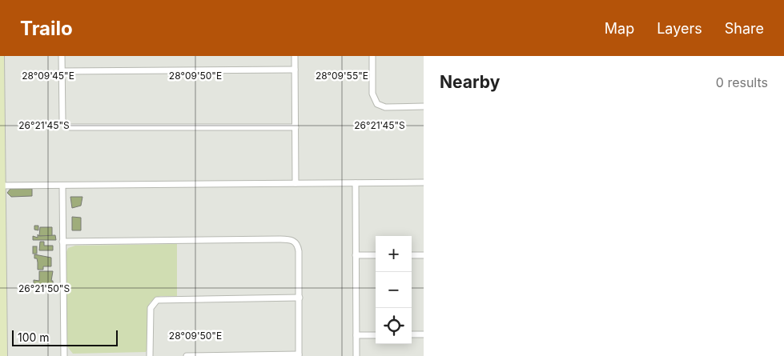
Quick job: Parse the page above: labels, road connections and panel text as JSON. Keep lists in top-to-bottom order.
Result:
{
  "scale_bar": "100 m",
  "page": {
    "header": "Trailo",
    "nav": ["Map", "Layers", "Share"],
    "heading": ["Nearby", "0 results"],
    "map_buttons": ["+", "−"],
    "scale": "100 m"
  },
  "coordinates": [
    "28°09'45\"E",
    "28°09'50\"E",
    "28°09'55\"E",
    "26°21'45\"S",
    "26°21'50\"S"
  ]
}
